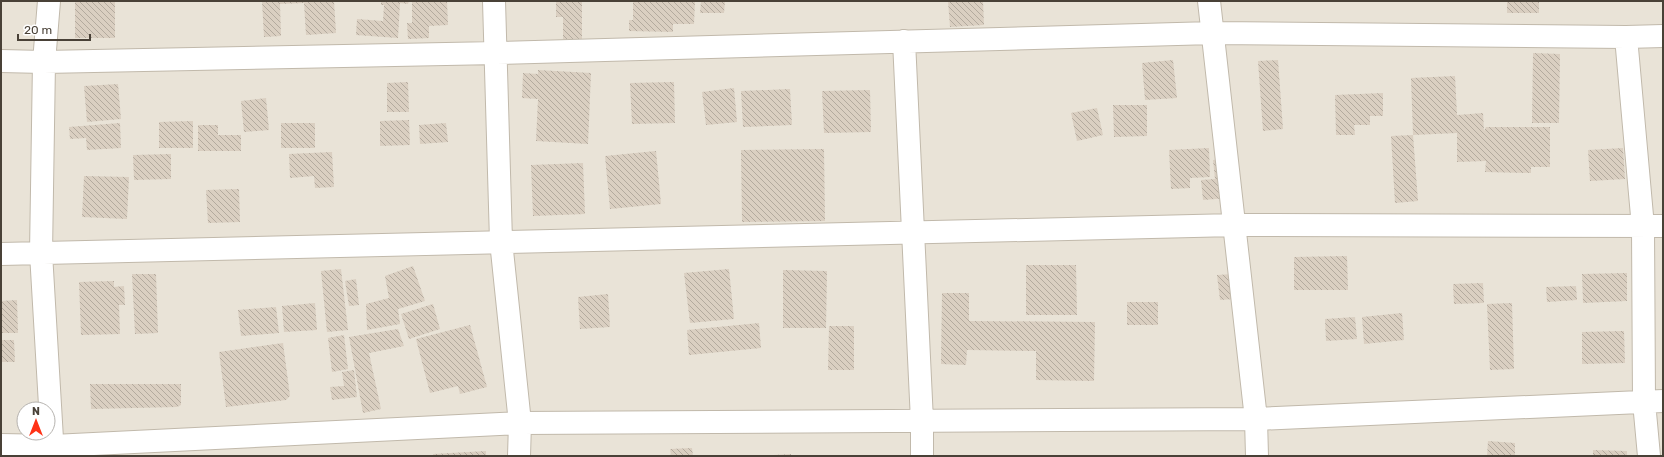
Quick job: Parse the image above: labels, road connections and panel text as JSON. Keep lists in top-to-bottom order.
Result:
{
  "scale_bar": "20 m",
  "north": "top"
}
